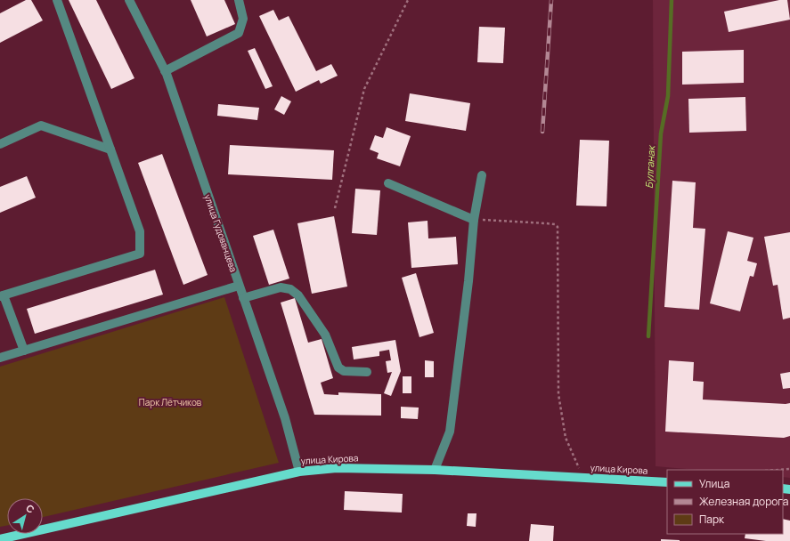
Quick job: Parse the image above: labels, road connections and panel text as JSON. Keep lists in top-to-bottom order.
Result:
{
  "streets": {
    "main road": ["улица Кирова"],
    "street": ["улица Гудованцева"]
  },
  "crossings": [
    ["улица Гудованцева", "улица Кирова"]
  ],
  "water": ["Булганак"],
  "parks": ["Парк Лётчиков"],
  "legend": ["Улица", "Железная дорога", "Парк"],
  "north": "top right"
}
